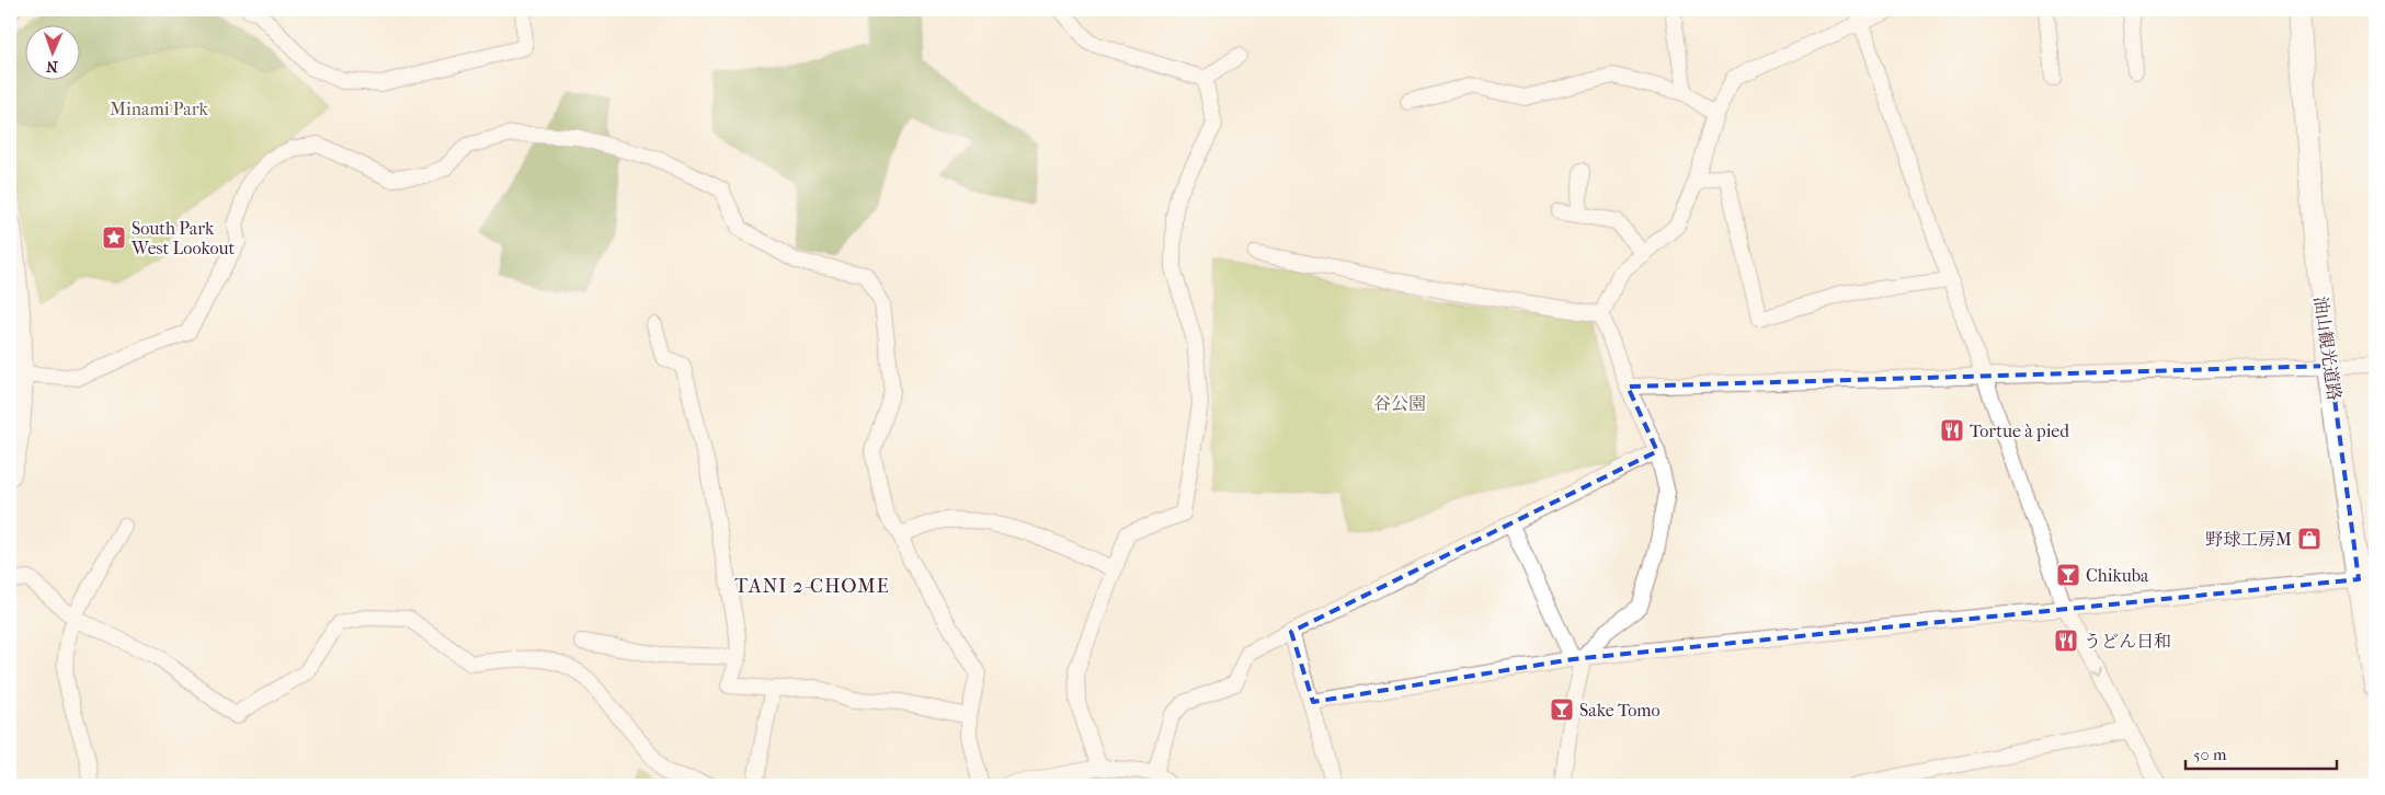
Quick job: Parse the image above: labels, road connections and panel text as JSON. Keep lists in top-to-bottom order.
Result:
{
  "streets": {
    "street": ["油山観光道路"]
  },
  "districts": ["TANI 2-CHOME"],
  "parks": ["Minami Park", "谷公園"],
  "places": {
    "place": ["South Park West Lookout"],
    "restaurant": ["Tortue à pied", "うどん日和"],
    "shop": ["野球工房M"],
    "bar": ["Chikuba", "Sake Tomo"]
  },
  "scale_bar": "50 m",
  "north": "bottom"
}
